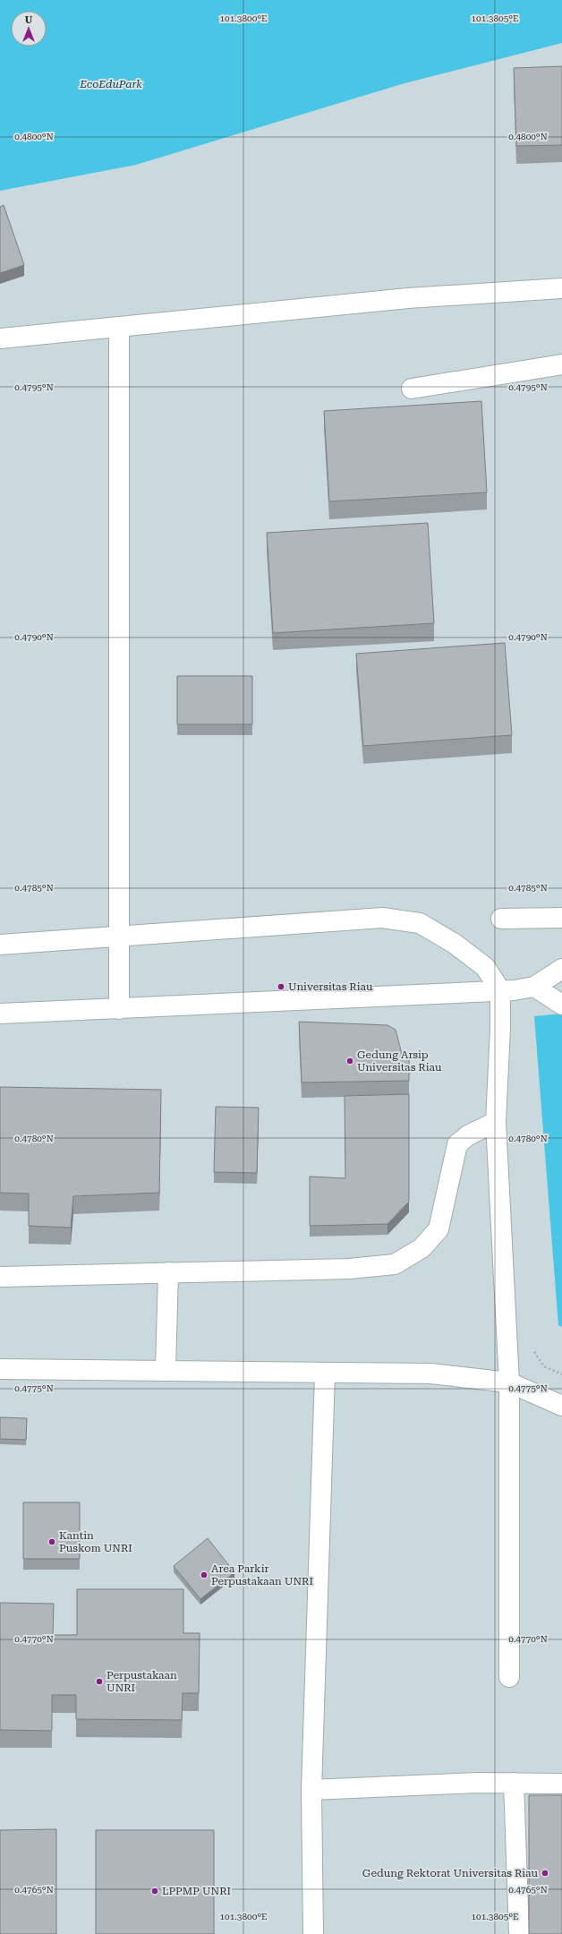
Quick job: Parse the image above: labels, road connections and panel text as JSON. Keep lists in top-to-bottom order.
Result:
{
  "parks": ["EcoEduPark"],
  "places": [
    "Universitas Riau",
    "Gedung Arsip Universitas Riau",
    "Kantin Puskom UNRI",
    "Area Parkir Perpustakaan UNRI",
    "Perpustakaan UNRI",
    "Gedung Rektorat Universitas Riau",
    "LPPMP UNRI"
  ],
  "north": "top",
  "coordinates": [
    "101.3800°E",
    "101.3805°E",
    "0.4800°N",
    "0.4795°N",
    "0.4790°N",
    "0.4785°N",
    "0.4780°N",
    "0.4775°N",
    "0.4770°N",
    "0.4765°N"
  ]
}
